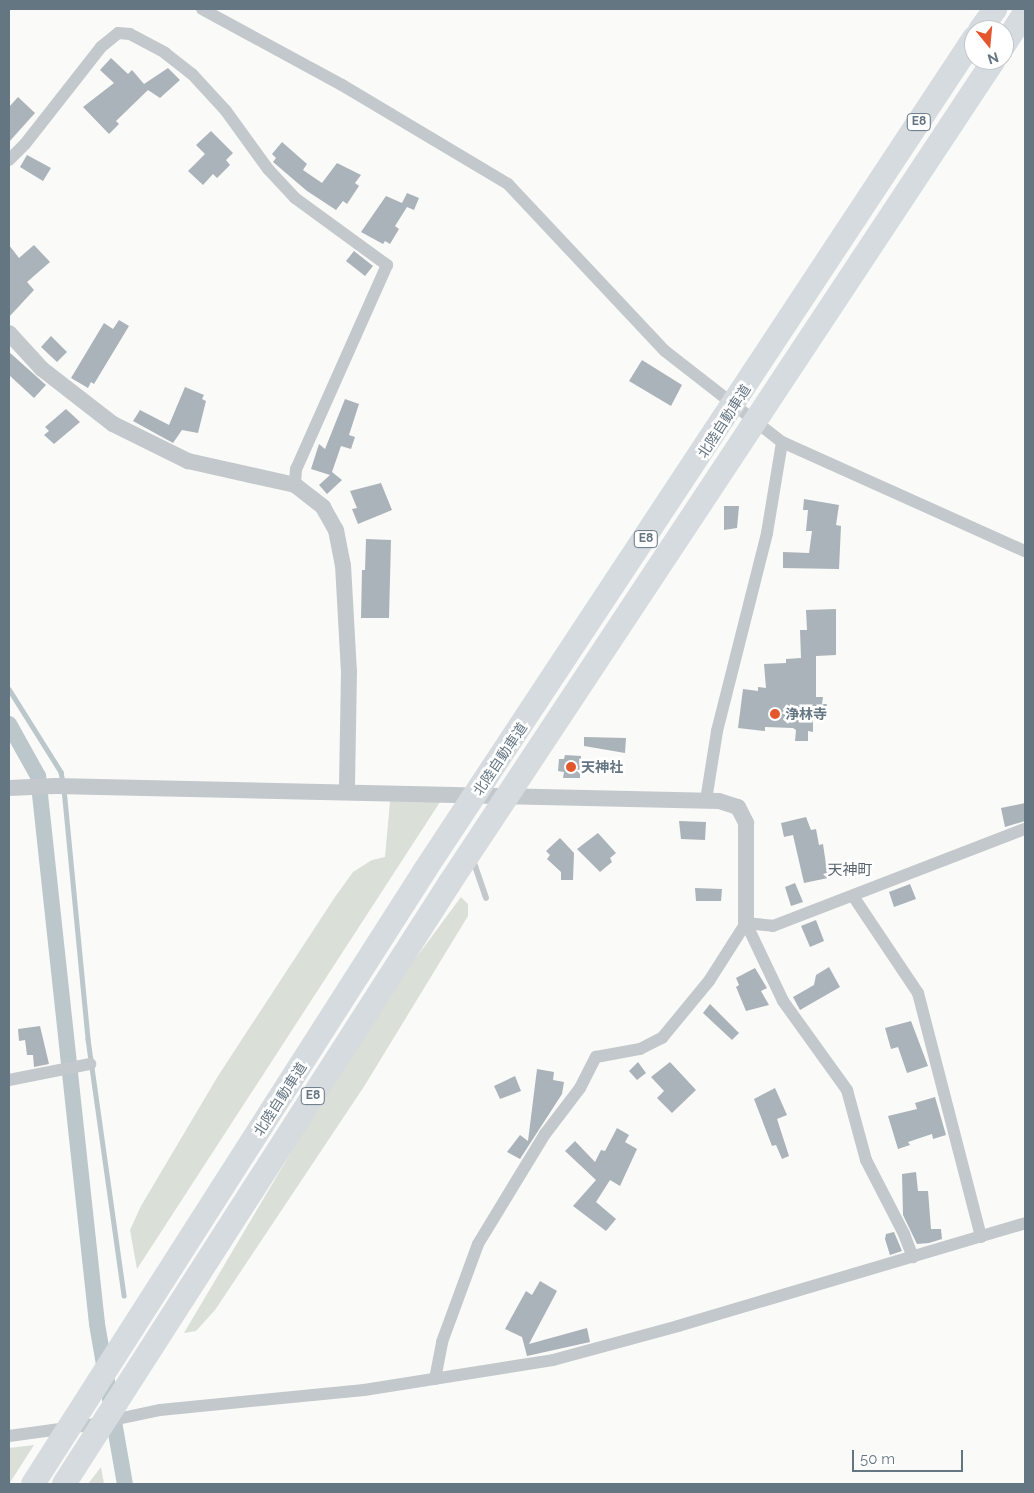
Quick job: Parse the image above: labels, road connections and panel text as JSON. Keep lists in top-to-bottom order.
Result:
{
  "streets": {
    "highway": ["E8", "北陸自動車道"]
  },
  "districts": ["天神町"],
  "places": ["浄林寺", "天神社"],
  "scale_bar": "50 m",
  "north": "bottom"
}
